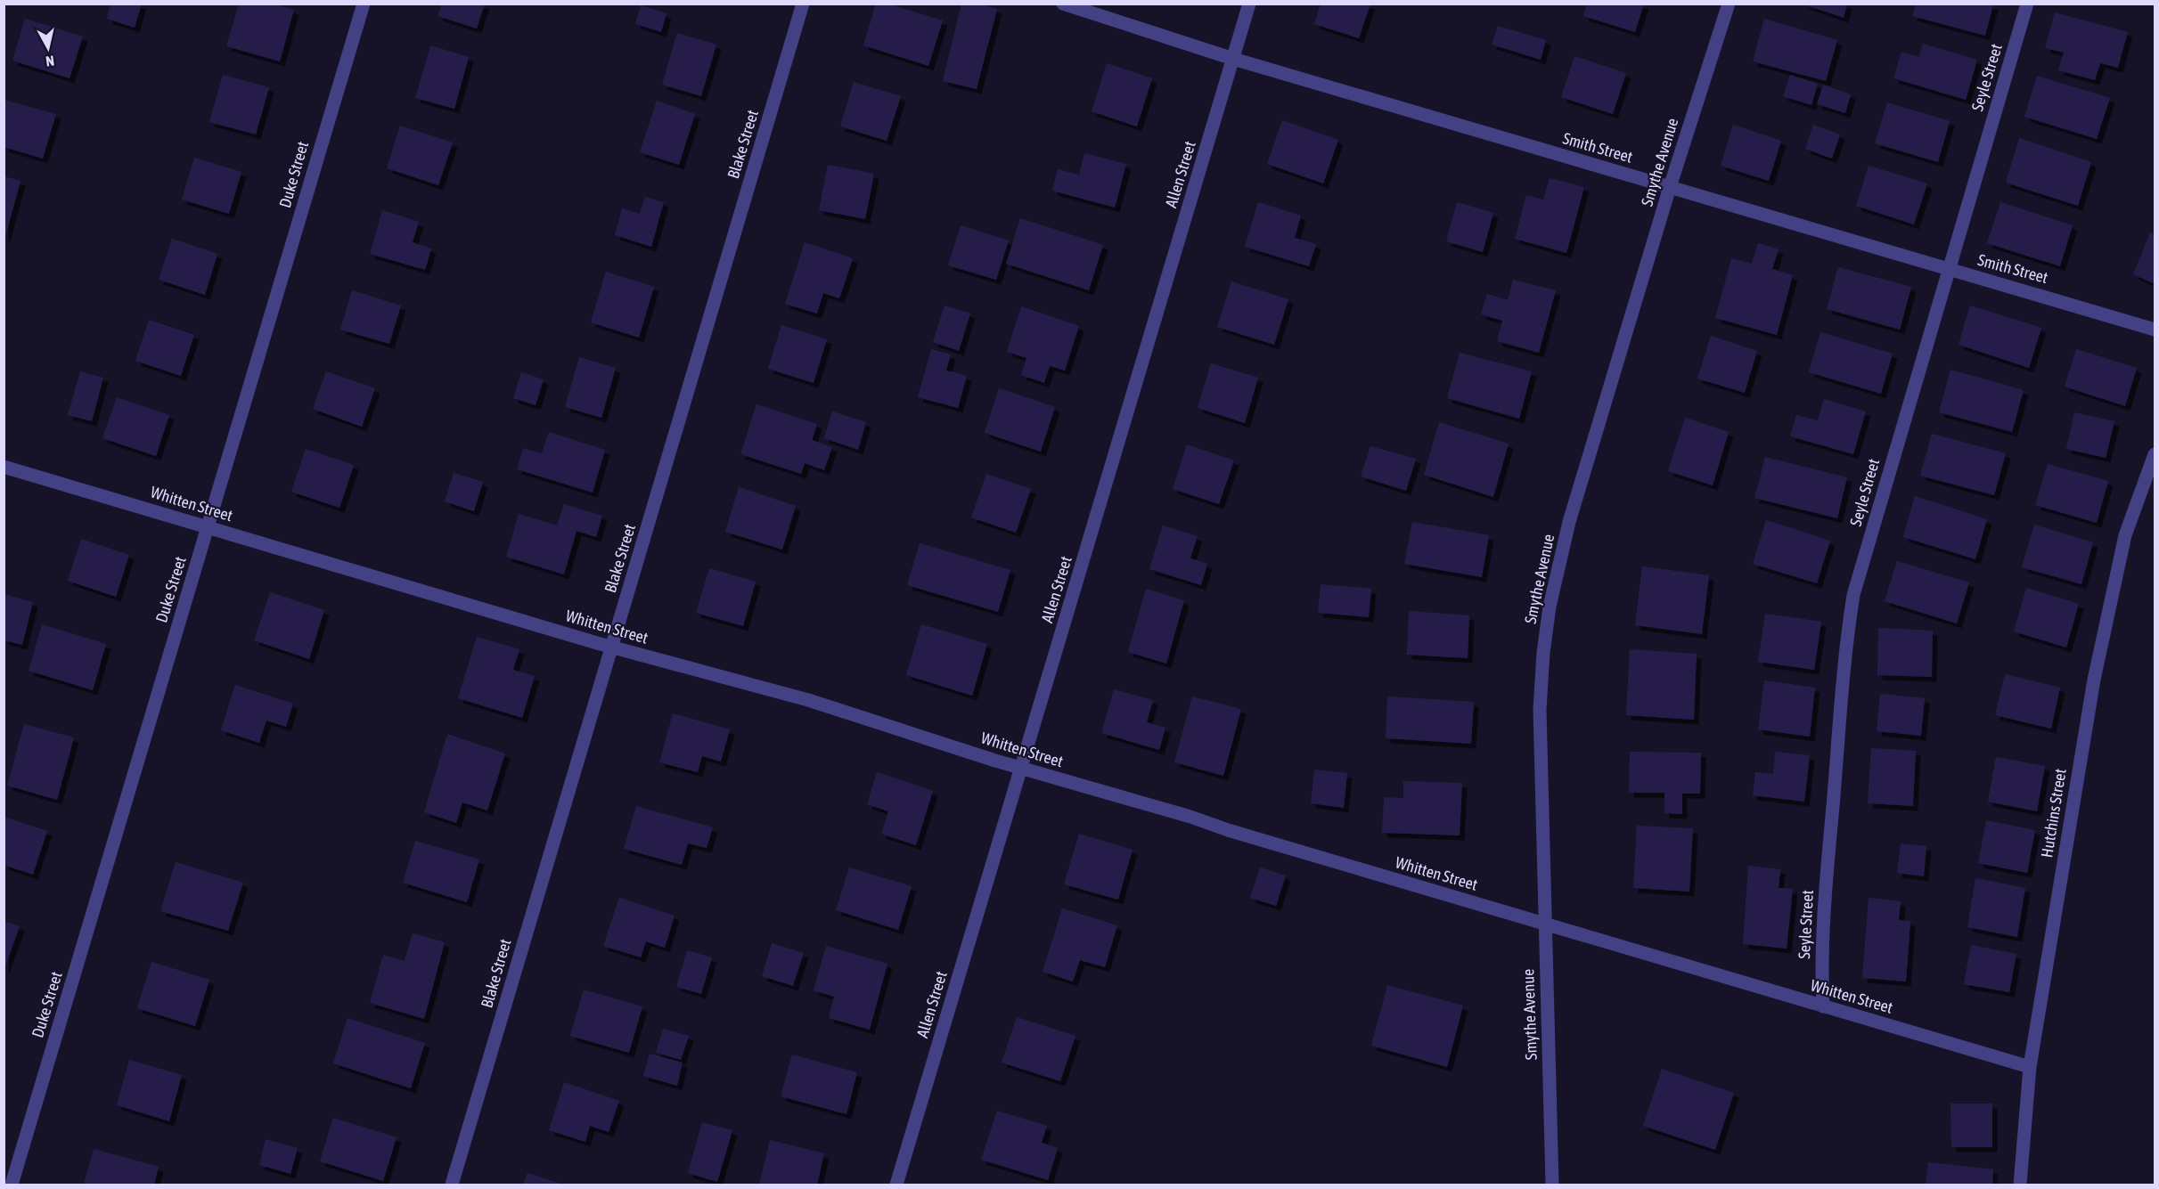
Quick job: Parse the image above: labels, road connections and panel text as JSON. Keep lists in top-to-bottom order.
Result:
{
  "streets": {
    "street": [
      "Seyle Street",
      "Blake Street",
      "Smith Street",
      "Smythe Avenue",
      "Duke Street",
      "Allen Street",
      "Whitten Street",
      "Hutchins Street"
    ]
  },
  "crossings": [
    ["Seyle Street", "Smith Street"],
    ["Seyle Street", "Whitten Street"],
    ["Blake Street", "Whitten Street"],
    ["Smith Street", "Smythe Avenue"],
    ["Smith Street", "Allen Street"],
    ["Smythe Avenue", "Whitten Street"],
    ["Duke Street", "Whitten Street"],
    ["Allen Street", "Whitten Street"],
    ["Whitten Street", "Hutchins Street"]
  ],
  "north": "bottom"
}
